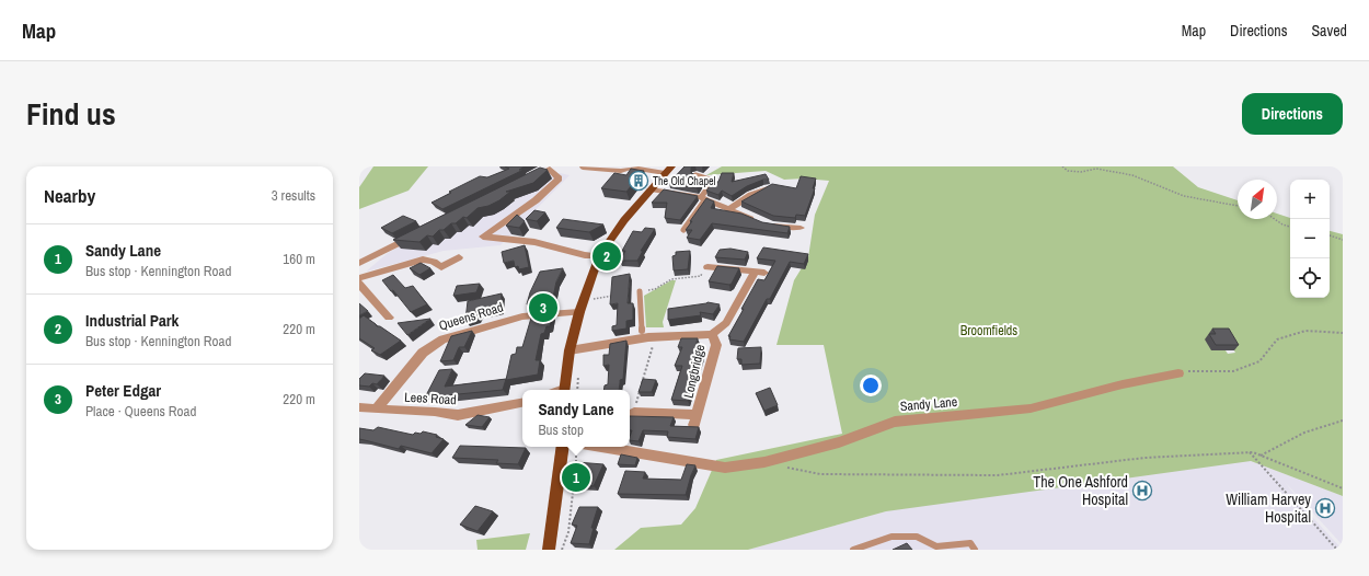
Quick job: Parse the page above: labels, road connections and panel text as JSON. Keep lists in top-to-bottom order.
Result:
{
  "streets": {
    "street": [
      "Queens Road",
      "Longbridge",
      "Lees Road",
      "Sandy Lane"
    ]
  },
  "crossings": [
    ["Queens Road", "Lees Road"]
  ],
  "parks": ["Broomfields"],
  "places": {
    "building": ["The Old Chapel"],
    "hospital": ["The One Ashford Hospital", "William Harvey Hospital"]
  },
  "north": "top right",
  "page": {
    "header": "Map",
    "nav": ["Map", "Directions", "Saved"],
    "title": "Find us",
    "buttons": "Directions",
    "heading": ["Nearby", "3 results"],
    "map_buttons": ["+", "−"],
    "list": [
      {
        "mark": "1",
        "name": "Sandy Lane",
        "note": "Bus stop · Kennington Road",
        "value": "160 m"
      },
      {
        "mark": "2",
        "name": "Industrial Park",
        "note": "Bus stop · Kennington Road",
        "value": "220 m"
      },
      {
        "mark": "3",
        "name": "Peter Edgar",
        "note": "Place · Queens Road",
        "value": "220 m"
      }
    ],
    "pins": ["2", "3", "1"],
    "popup": ["Sandy Lane", "Bus stop"]
  }
}
